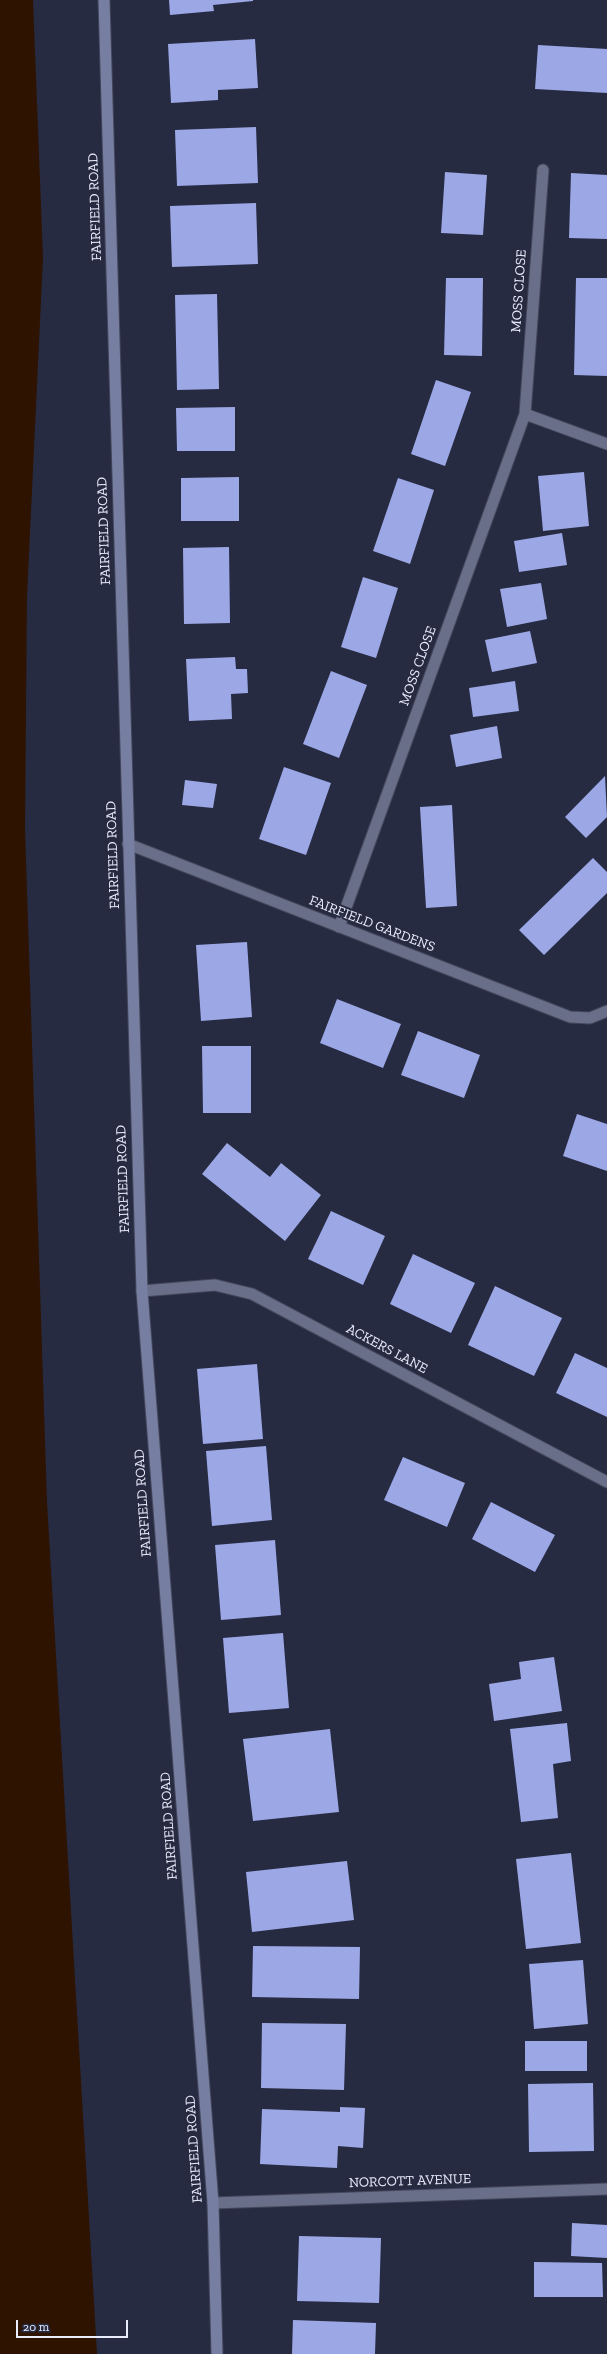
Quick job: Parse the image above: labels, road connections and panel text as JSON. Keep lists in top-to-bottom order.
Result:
{
  "streets": {
    "main road": ["FAIRFIELD ROAD"],
    "street": [
      "MOSS CLOSE",
      "FAIRFIELD GARDENS",
      "ACKERS LANE",
      "NORCOTT AVENUE"
    ]
  },
  "crossings": [
    ["FAIRFIELD ROAD", "FAIRFIELD GARDENS"],
    ["FAIRFIELD ROAD", "ACKERS LANE"],
    ["FAIRFIELD ROAD", "NORCOTT AVENUE"],
    ["MOSS CLOSE", "FAIRFIELD GARDENS"]
  ],
  "scale_bar": "20 m"
}
